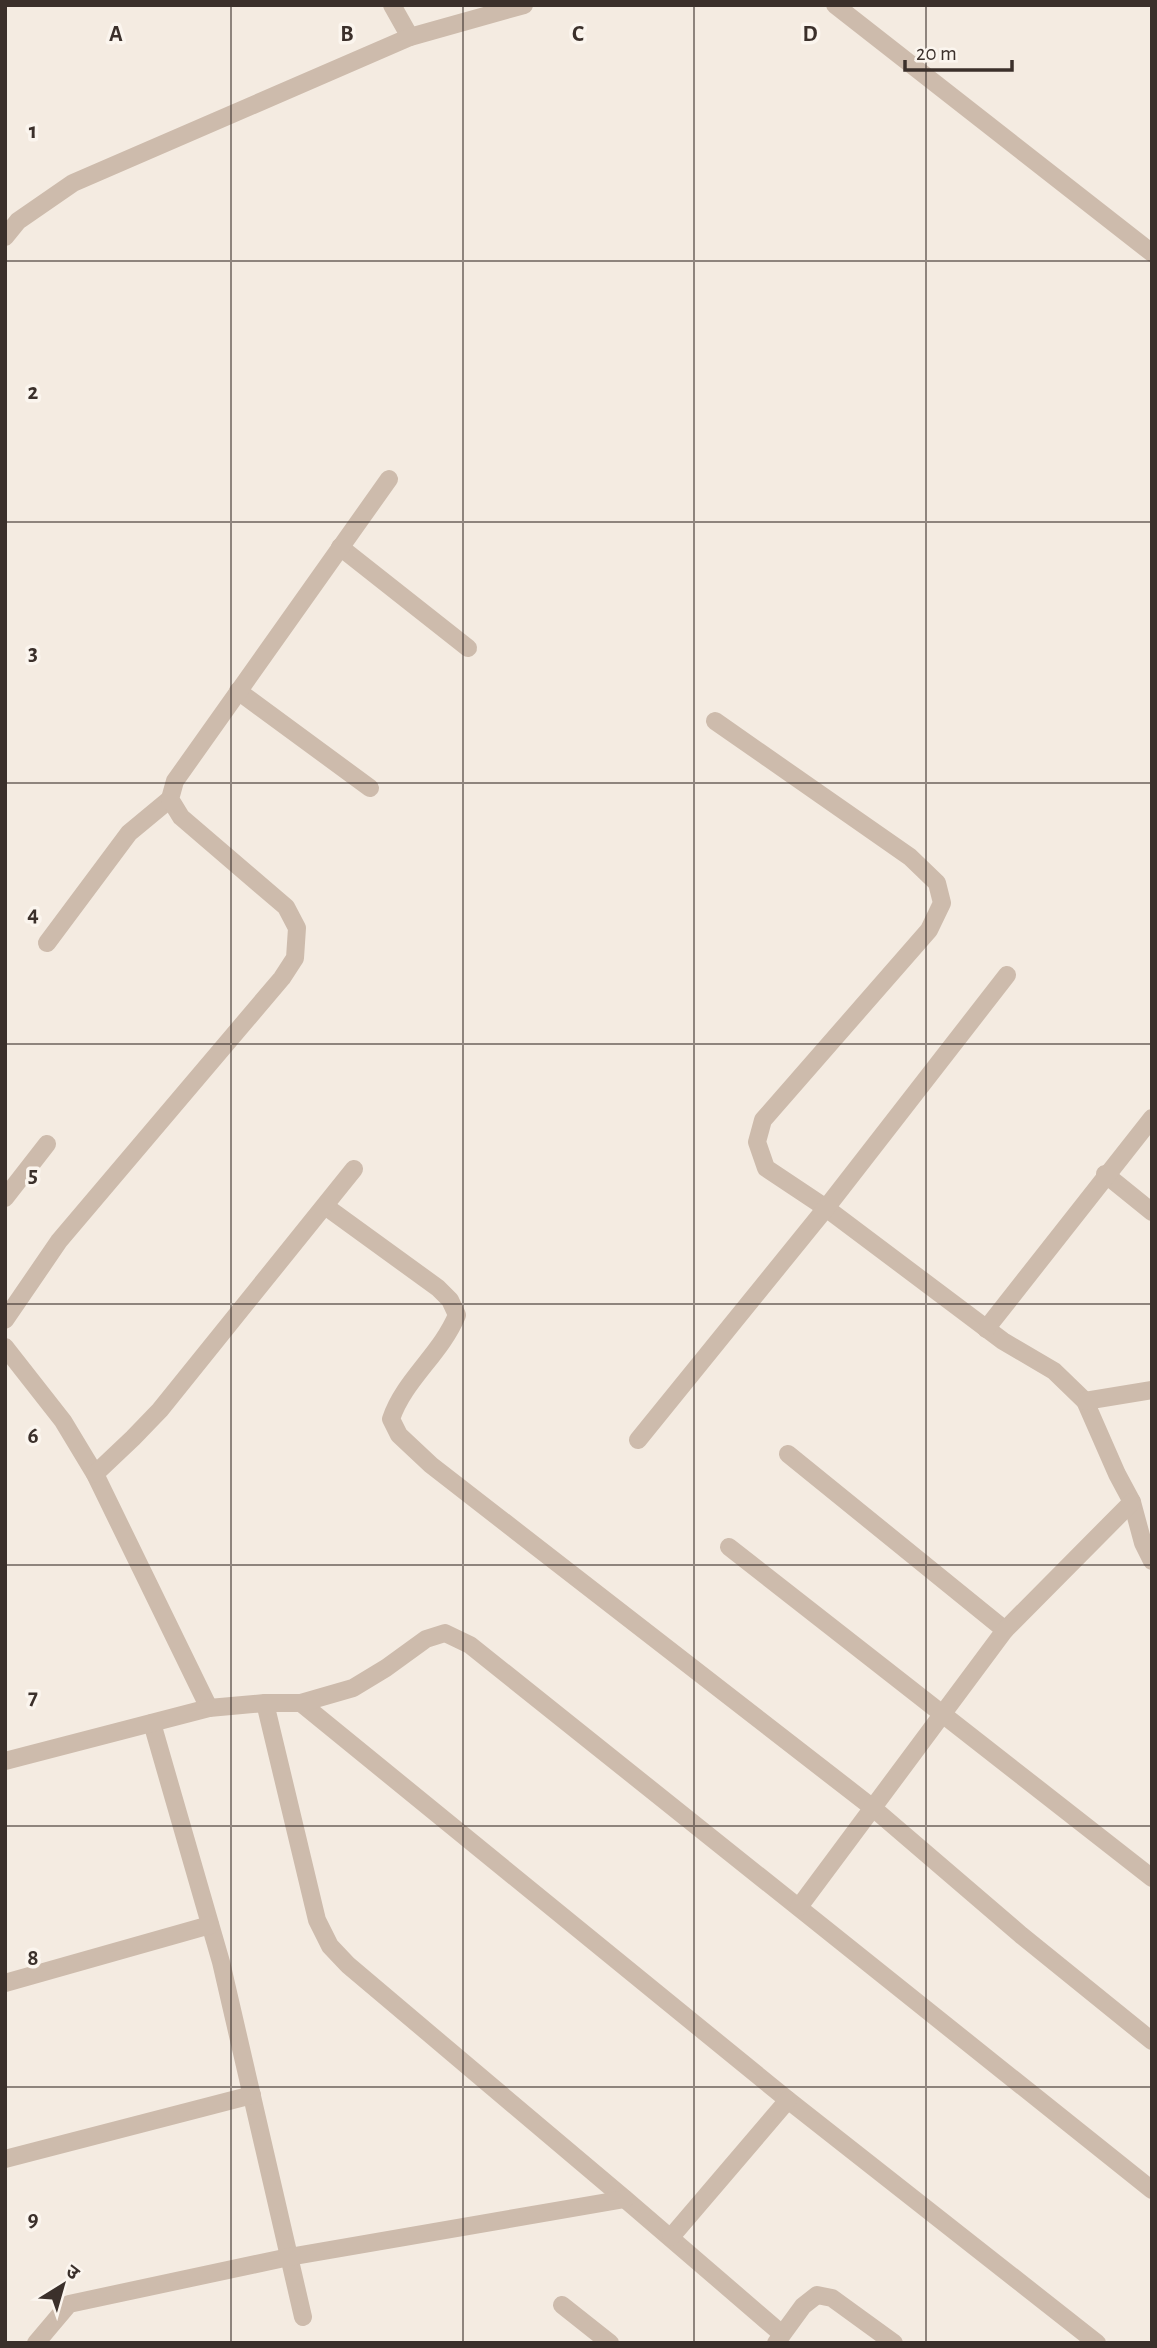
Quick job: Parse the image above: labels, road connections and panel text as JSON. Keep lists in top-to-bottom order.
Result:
{
  "scale_bar": "20 m",
  "north": "top right",
  "grid": {
    "columns": [
      "A",
      "B",
      "C",
      "D"
    ],
    "rows": [
      "1",
      "2",
      "3",
      "4",
      "5",
      "6",
      "7",
      "8",
      "9"
    ]
  }
}
